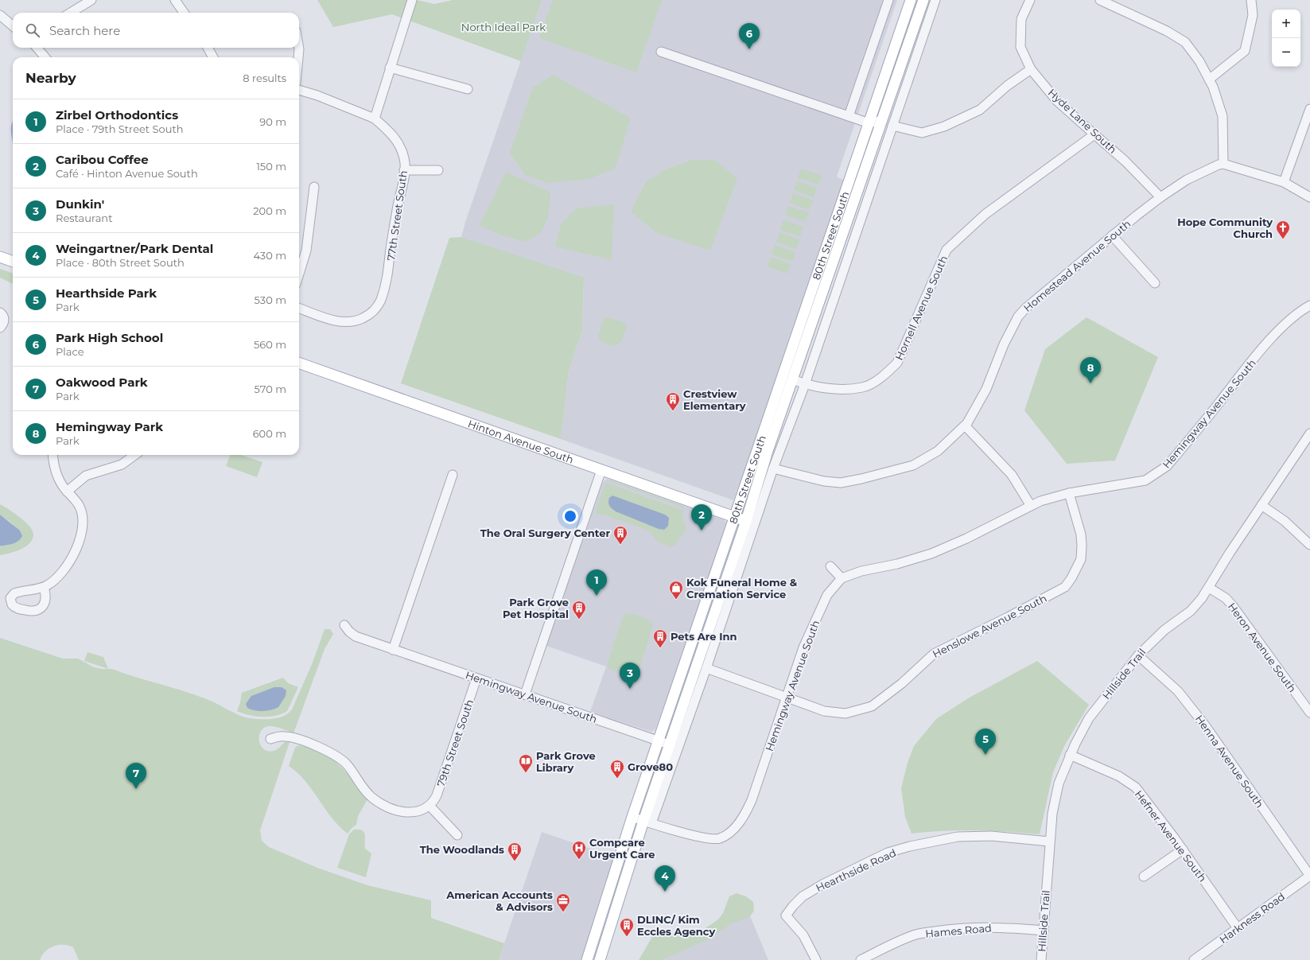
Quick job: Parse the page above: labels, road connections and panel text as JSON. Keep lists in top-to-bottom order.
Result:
{
  "streets": {
    "main road": ["80th Street South", "Hinton Avenue South"],
    "street": [
      "Hyde Lane South",
      "77th Street South",
      "Homestead Avenue South",
      "Hornell Avenue South",
      "Hemingway Avenue South",
      "Henslowe Avenue South",
      "Heron Avenue South",
      "Hillside Trail",
      "79th Street South",
      "Henna Avenue South",
      "Hefner Avenue South",
      "Hearthside Road",
      "Harkness Road",
      "Hames Road"
    ]
  },
  "crossings": [
    ["Hyde Lane South", "Homestead Avenue South"],
    ["Hyde Lane South", "Hornell Avenue South"],
    ["80th Street South", "Homestead Avenue South"],
    ["80th Street South", "Hornell Avenue South"],
    ["80th Street South", "Hemingway Avenue South"],
    ["80th Street South", "Hinton Avenue South"],
    ["80th Street South", "Henslowe Avenue South"],
    ["Hemingway Avenue South", "Henslowe Avenue South"],
    ["Hemingway Avenue South", "79th Street South"],
    ["Heron Avenue South", "Hillside Trail"],
    ["Hillside Trail", "Henna Avenue South"],
    ["Hillside Trail", "Hefner Avenue South"],
    ["Hillside Trail", "Hearthside Road"],
    ["Hillside Trail", "Hames Road"],
    ["Henna Avenue South", "Harkness Road"],
    ["Hefner Avenue South", "Harkness Road"]
  ],
  "parks": ["North Ideal Park"],
  "places": {
    "church": ["Hope Community Church"],
    "building": [
      "Crestview Elementary",
      "The Oral Surgery Center",
      "Park Grove Pet Hospital",
      "Pets Are Inn",
      "Grove80",
      "The Woodlands",
      "DLINC/ Kim Eccles Agency"
    ],
    "shop": ["Kok Funeral Home & Cremation Service"],
    "library": ["Park Grove Library"],
    "hospital": ["Compcare Urgent Care"],
    "office": ["American Accounts & Advisors"]
  },
  "page": {
    "map_buttons": ["+", "−"],
    "search": "Search here",
    "pins": [
      "6",
      "8",
      "2",
      "1",
      "3",
      "5",
      "7",
      "4"
    ],
    "heading": ["Nearby", "8 results"],
    "list": [
      {
        "mark": "1",
        "name": "Zirbel Orthodontics",
        "note": "Place · 79th Street South",
        "value": "90 m"
      },
      {
        "mark": "2",
        "name": "Caribou Coffee",
        "note": "Café · Hinton Avenue South",
        "value": "150 m"
      },
      {
        "mark": "3",
        "name": "Dunkin'",
        "note": "Restaurant",
        "value": "200 m"
      },
      {
        "mark": "4",
        "name": "Weingartner/Park Dental",
        "note": "Place · 80th Street South",
        "value": "430 m"
      },
      {
        "mark": "5",
        "name": "Hearthside Park",
        "note": "Park",
        "value": "530 m"
      },
      {
        "mark": "6",
        "name": "Park High School",
        "note": "Place",
        "value": "560 m"
      },
      {
        "mark": "7",
        "name": "Oakwood Park",
        "note": "Park",
        "value": "570 m"
      },
      {
        "mark": "8",
        "name": "Hemingway Park",
        "note": "Park",
        "value": "600 m"
      }
    ]
  }
}
